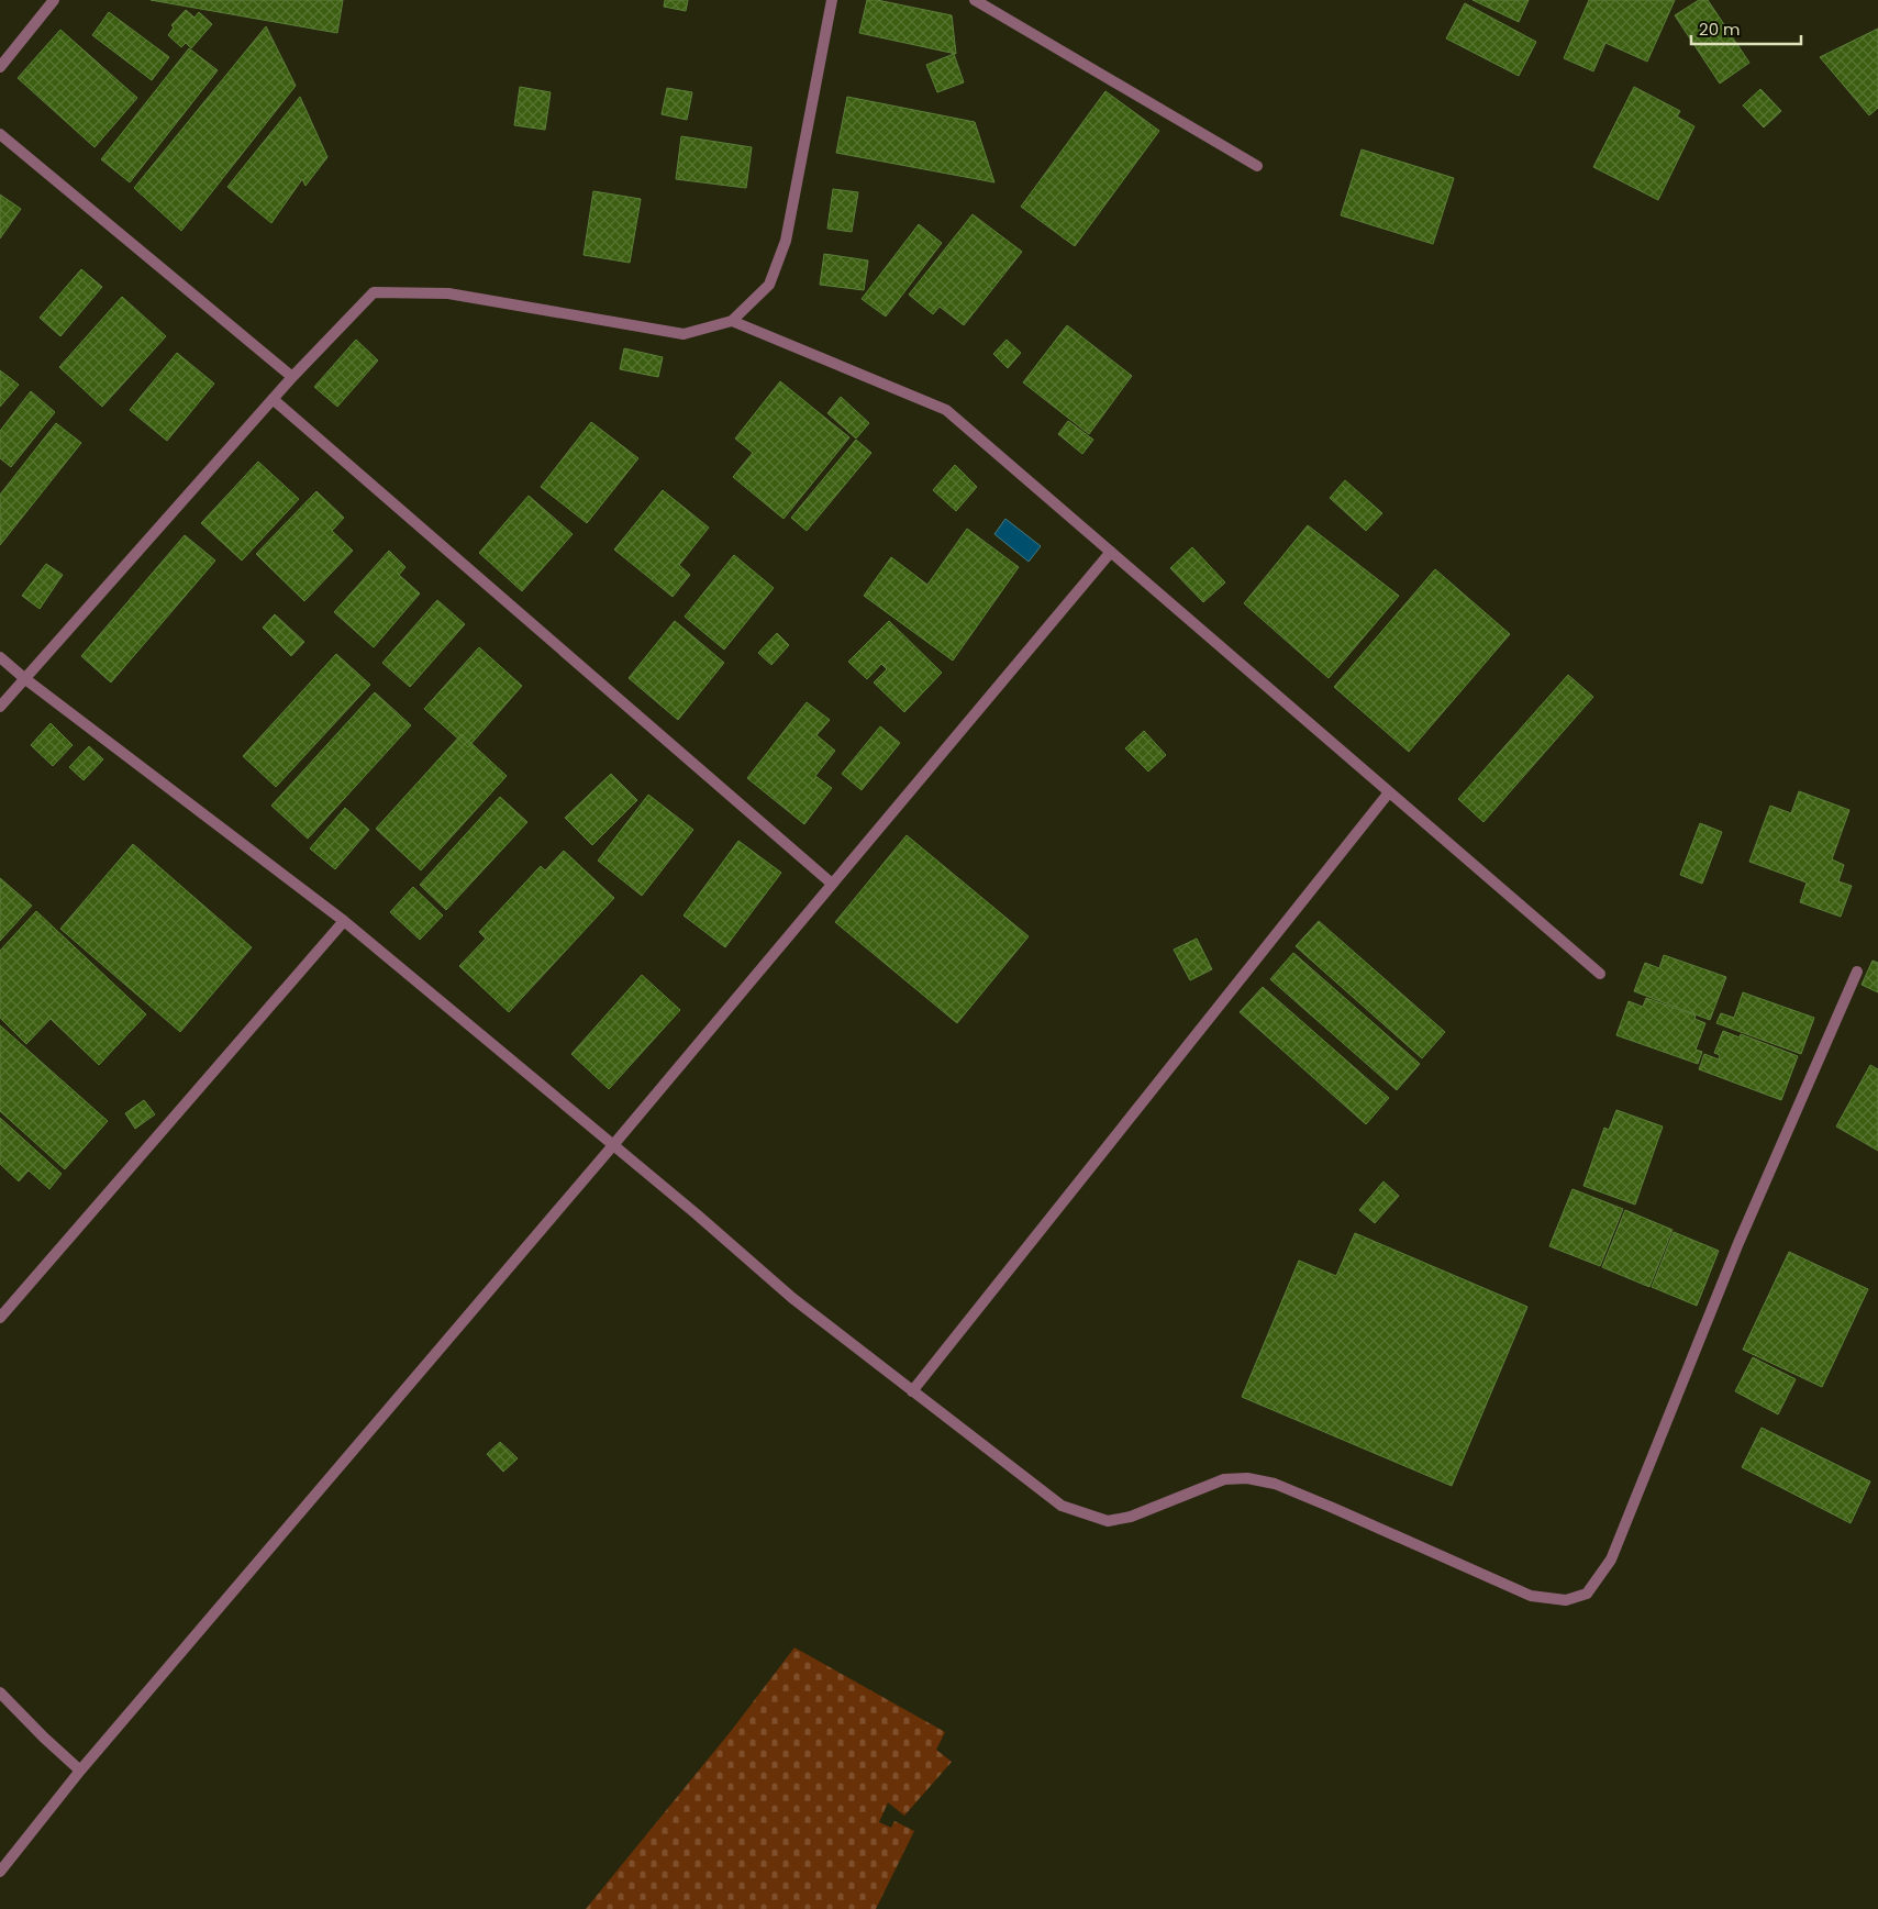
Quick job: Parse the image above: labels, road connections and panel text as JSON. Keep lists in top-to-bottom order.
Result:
{
  "scale_bar": "20 m"
}
